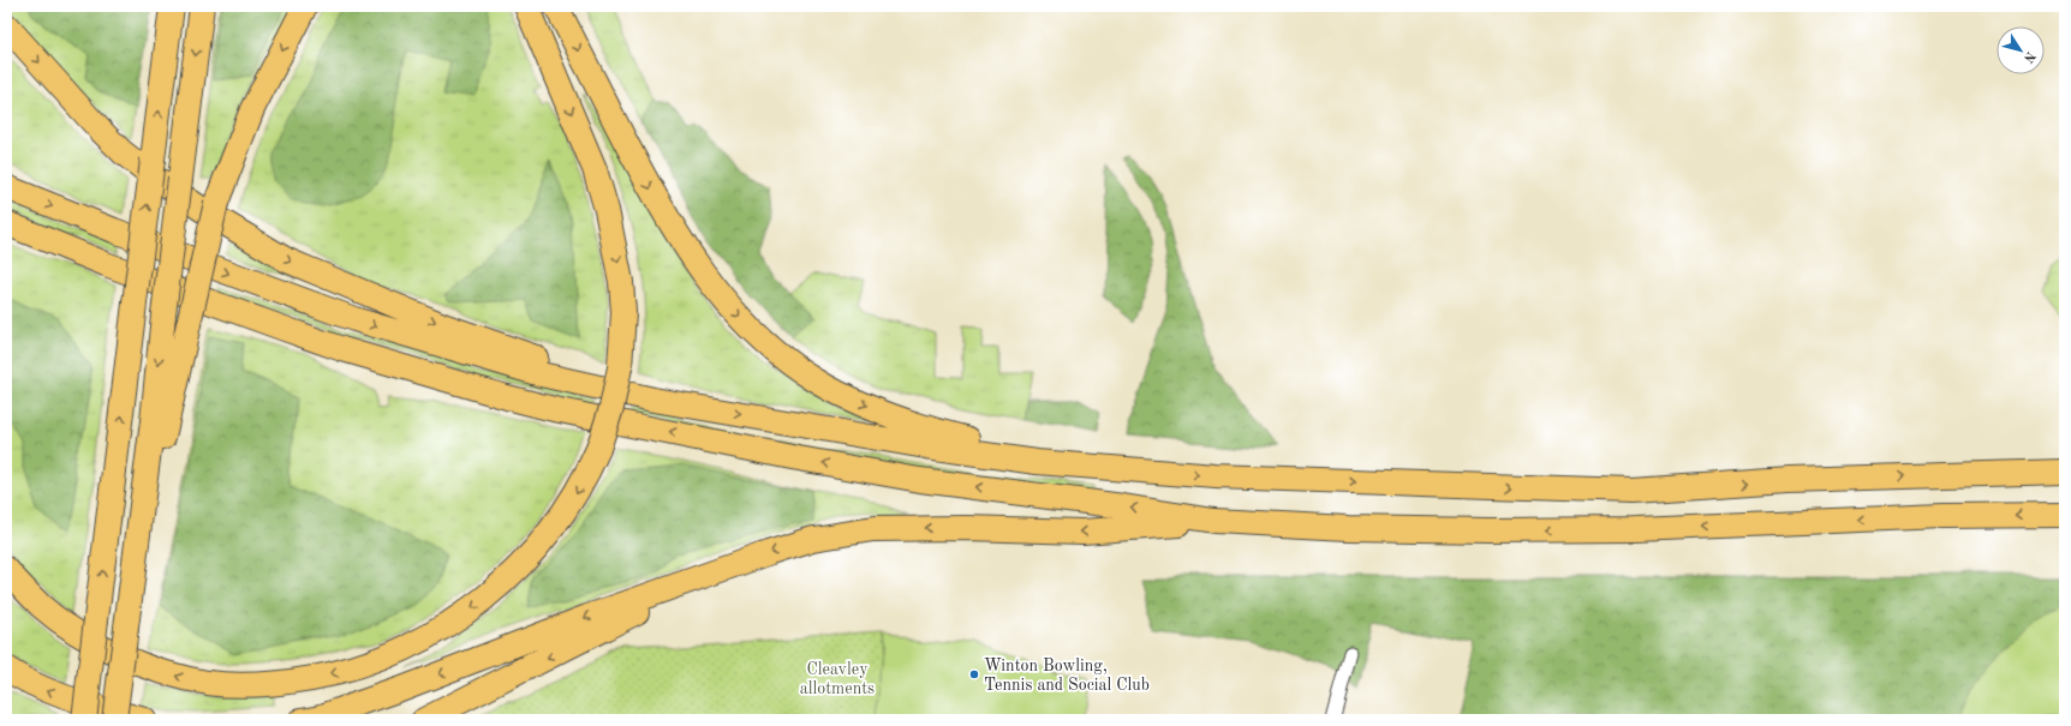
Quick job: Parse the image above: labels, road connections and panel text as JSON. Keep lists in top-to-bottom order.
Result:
{
  "parks": ["Cleavley allotments"],
  "places": ["Winton Bowling, Tennis and Social Club"],
  "north": "bottom right"
}
